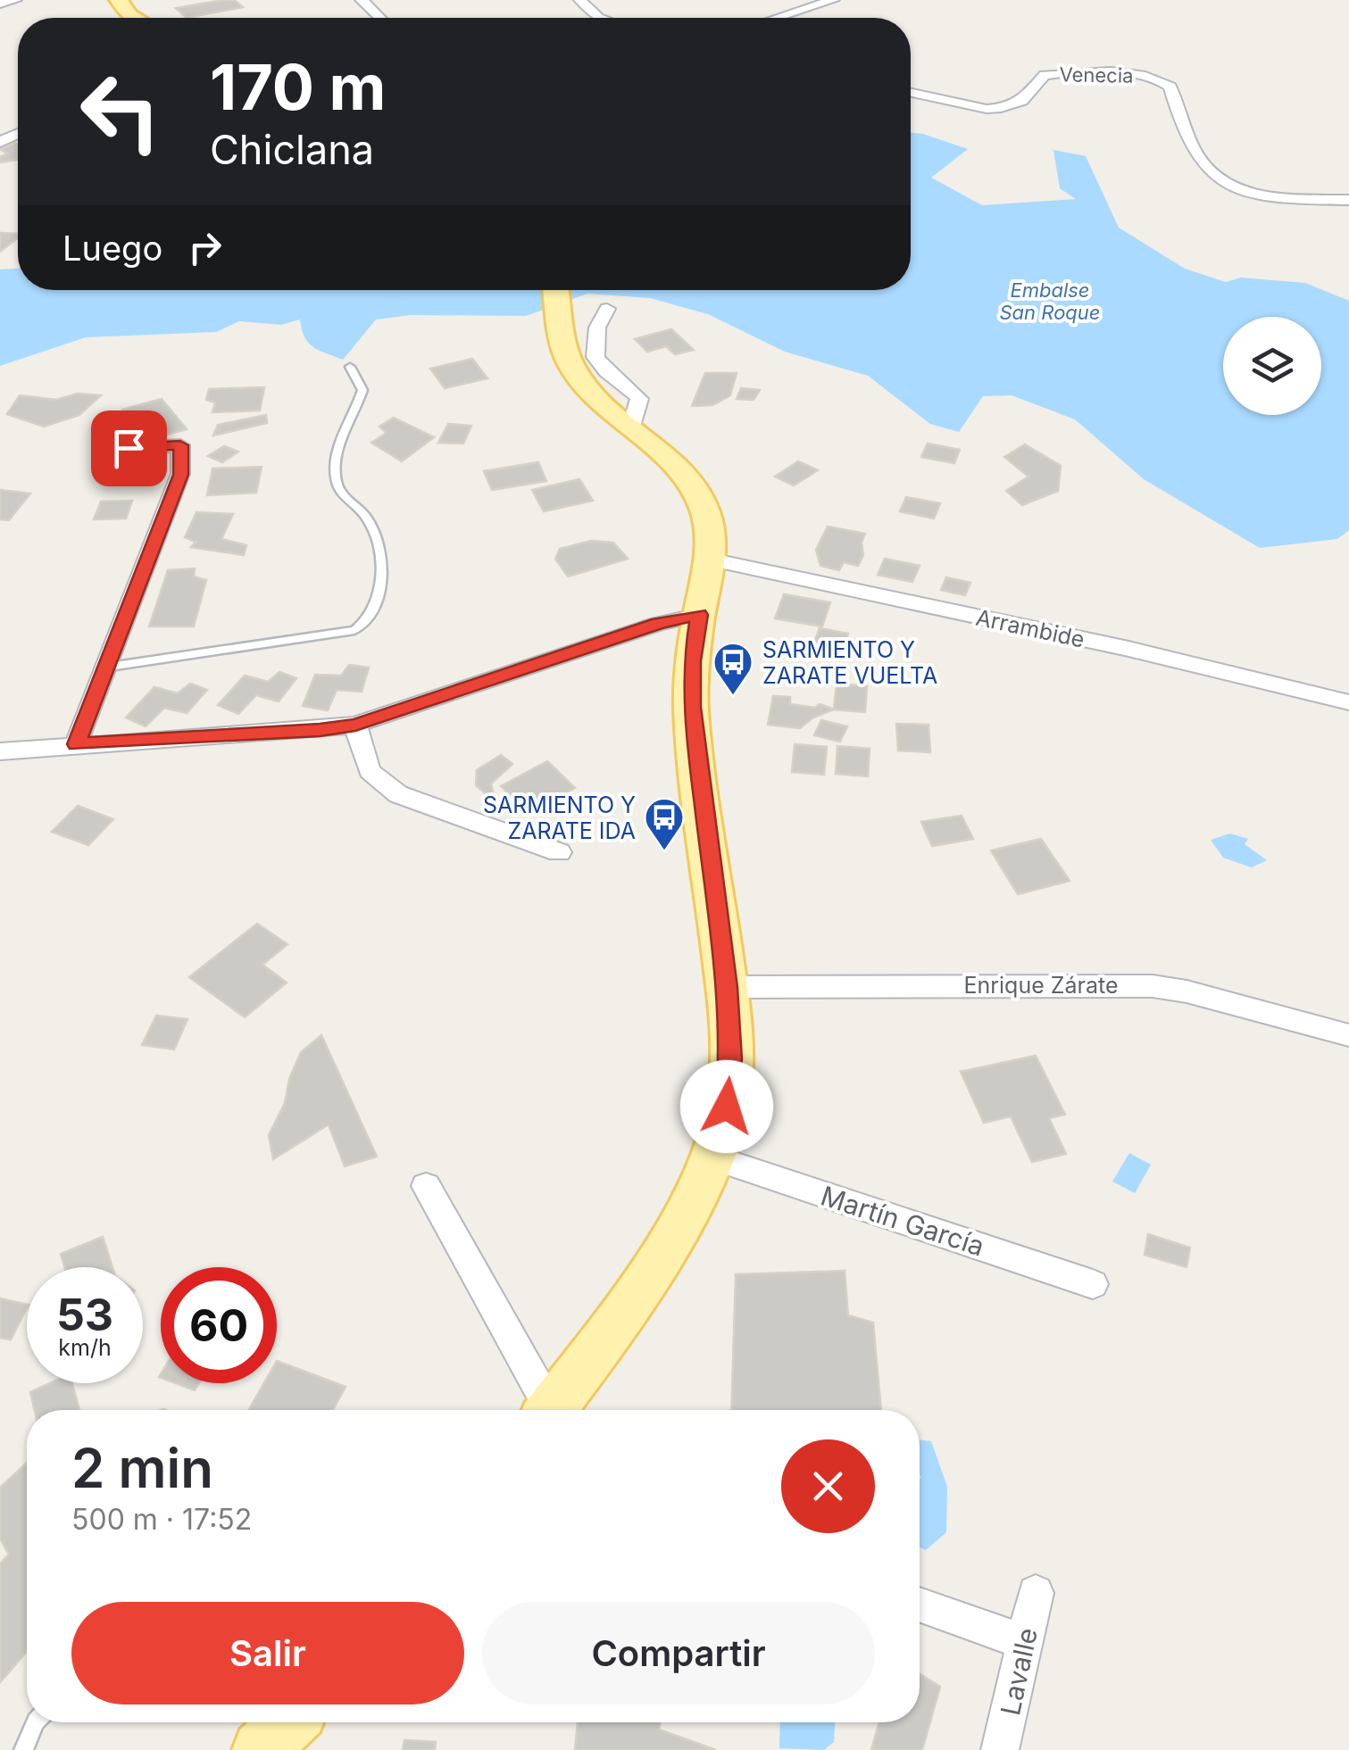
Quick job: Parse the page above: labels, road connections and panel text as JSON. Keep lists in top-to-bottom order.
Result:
{
  "streets": {
    "street": [
      "Venecia",
      "Arrambide",
      "Enrique Zárate",
      "Martín García",
      "Lavalle"
    ]
  },
  "water": ["Embalse San Roque"],
  "places": {
    "bus stop": ["SARMIENTO Y ZARATE VUELTA", "SARMIENTO Y ZARATE IDA"]
  },
  "page": {
    "turn": ["170 m", "Chiclana"],
    "then": "Luego",
    "speed": "53 km/h",
    "limit": "60",
    "heading": ["2 min", "500 m · 17:52"],
    "buttons": ["Salir", "Compartir"]
  }
}
